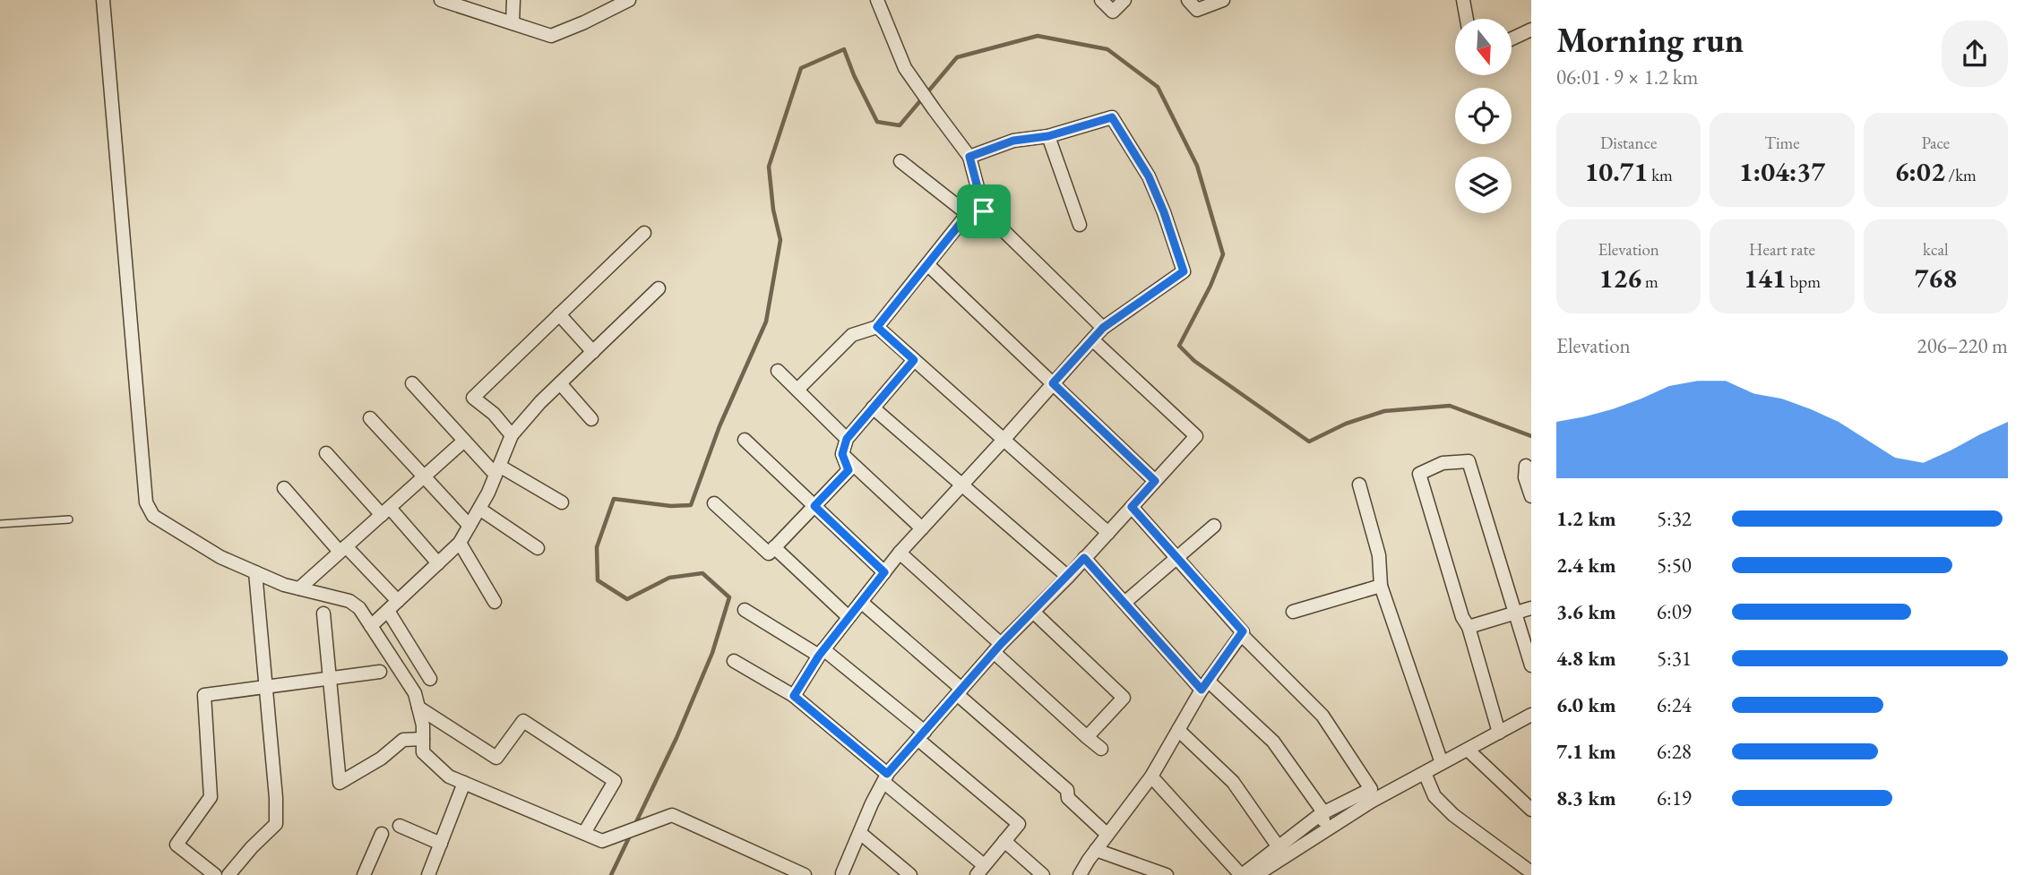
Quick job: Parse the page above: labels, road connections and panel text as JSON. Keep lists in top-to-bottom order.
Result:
{
  "north": "bottom",
  "page": {
    "heading": ["Morning run", "06:01 · 9 × 1.2 km"],
    "stats": [
      ["Distance", "10.71 km"],
      ["Time", "1:04:37"],
      ["Pace", "6:02 /km"],
      ["Elevation", "126 m"],
      ["Heart rate", "141 bpm"],
      ["kcal", "768"]
    ],
    "chart": ["Elevation", "206–220 m"],
    "list": [
      {
        "name": "1.2 km",
        "note": "5:32"
      },
      {
        "name": "2.4 km",
        "note": "5:50"
      },
      {
        "name": "3.6 km",
        "note": "6:09"
      },
      {
        "name": "4.8 km",
        "note": "5:31"
      },
      {
        "name": "6.0 km",
        "note": "6:24"
      },
      {
        "name": "7.1 km",
        "note": "6:28"
      },
      {
        "name": "8.3 km",
        "note": "6:19"
      }
    ]
  }
}
